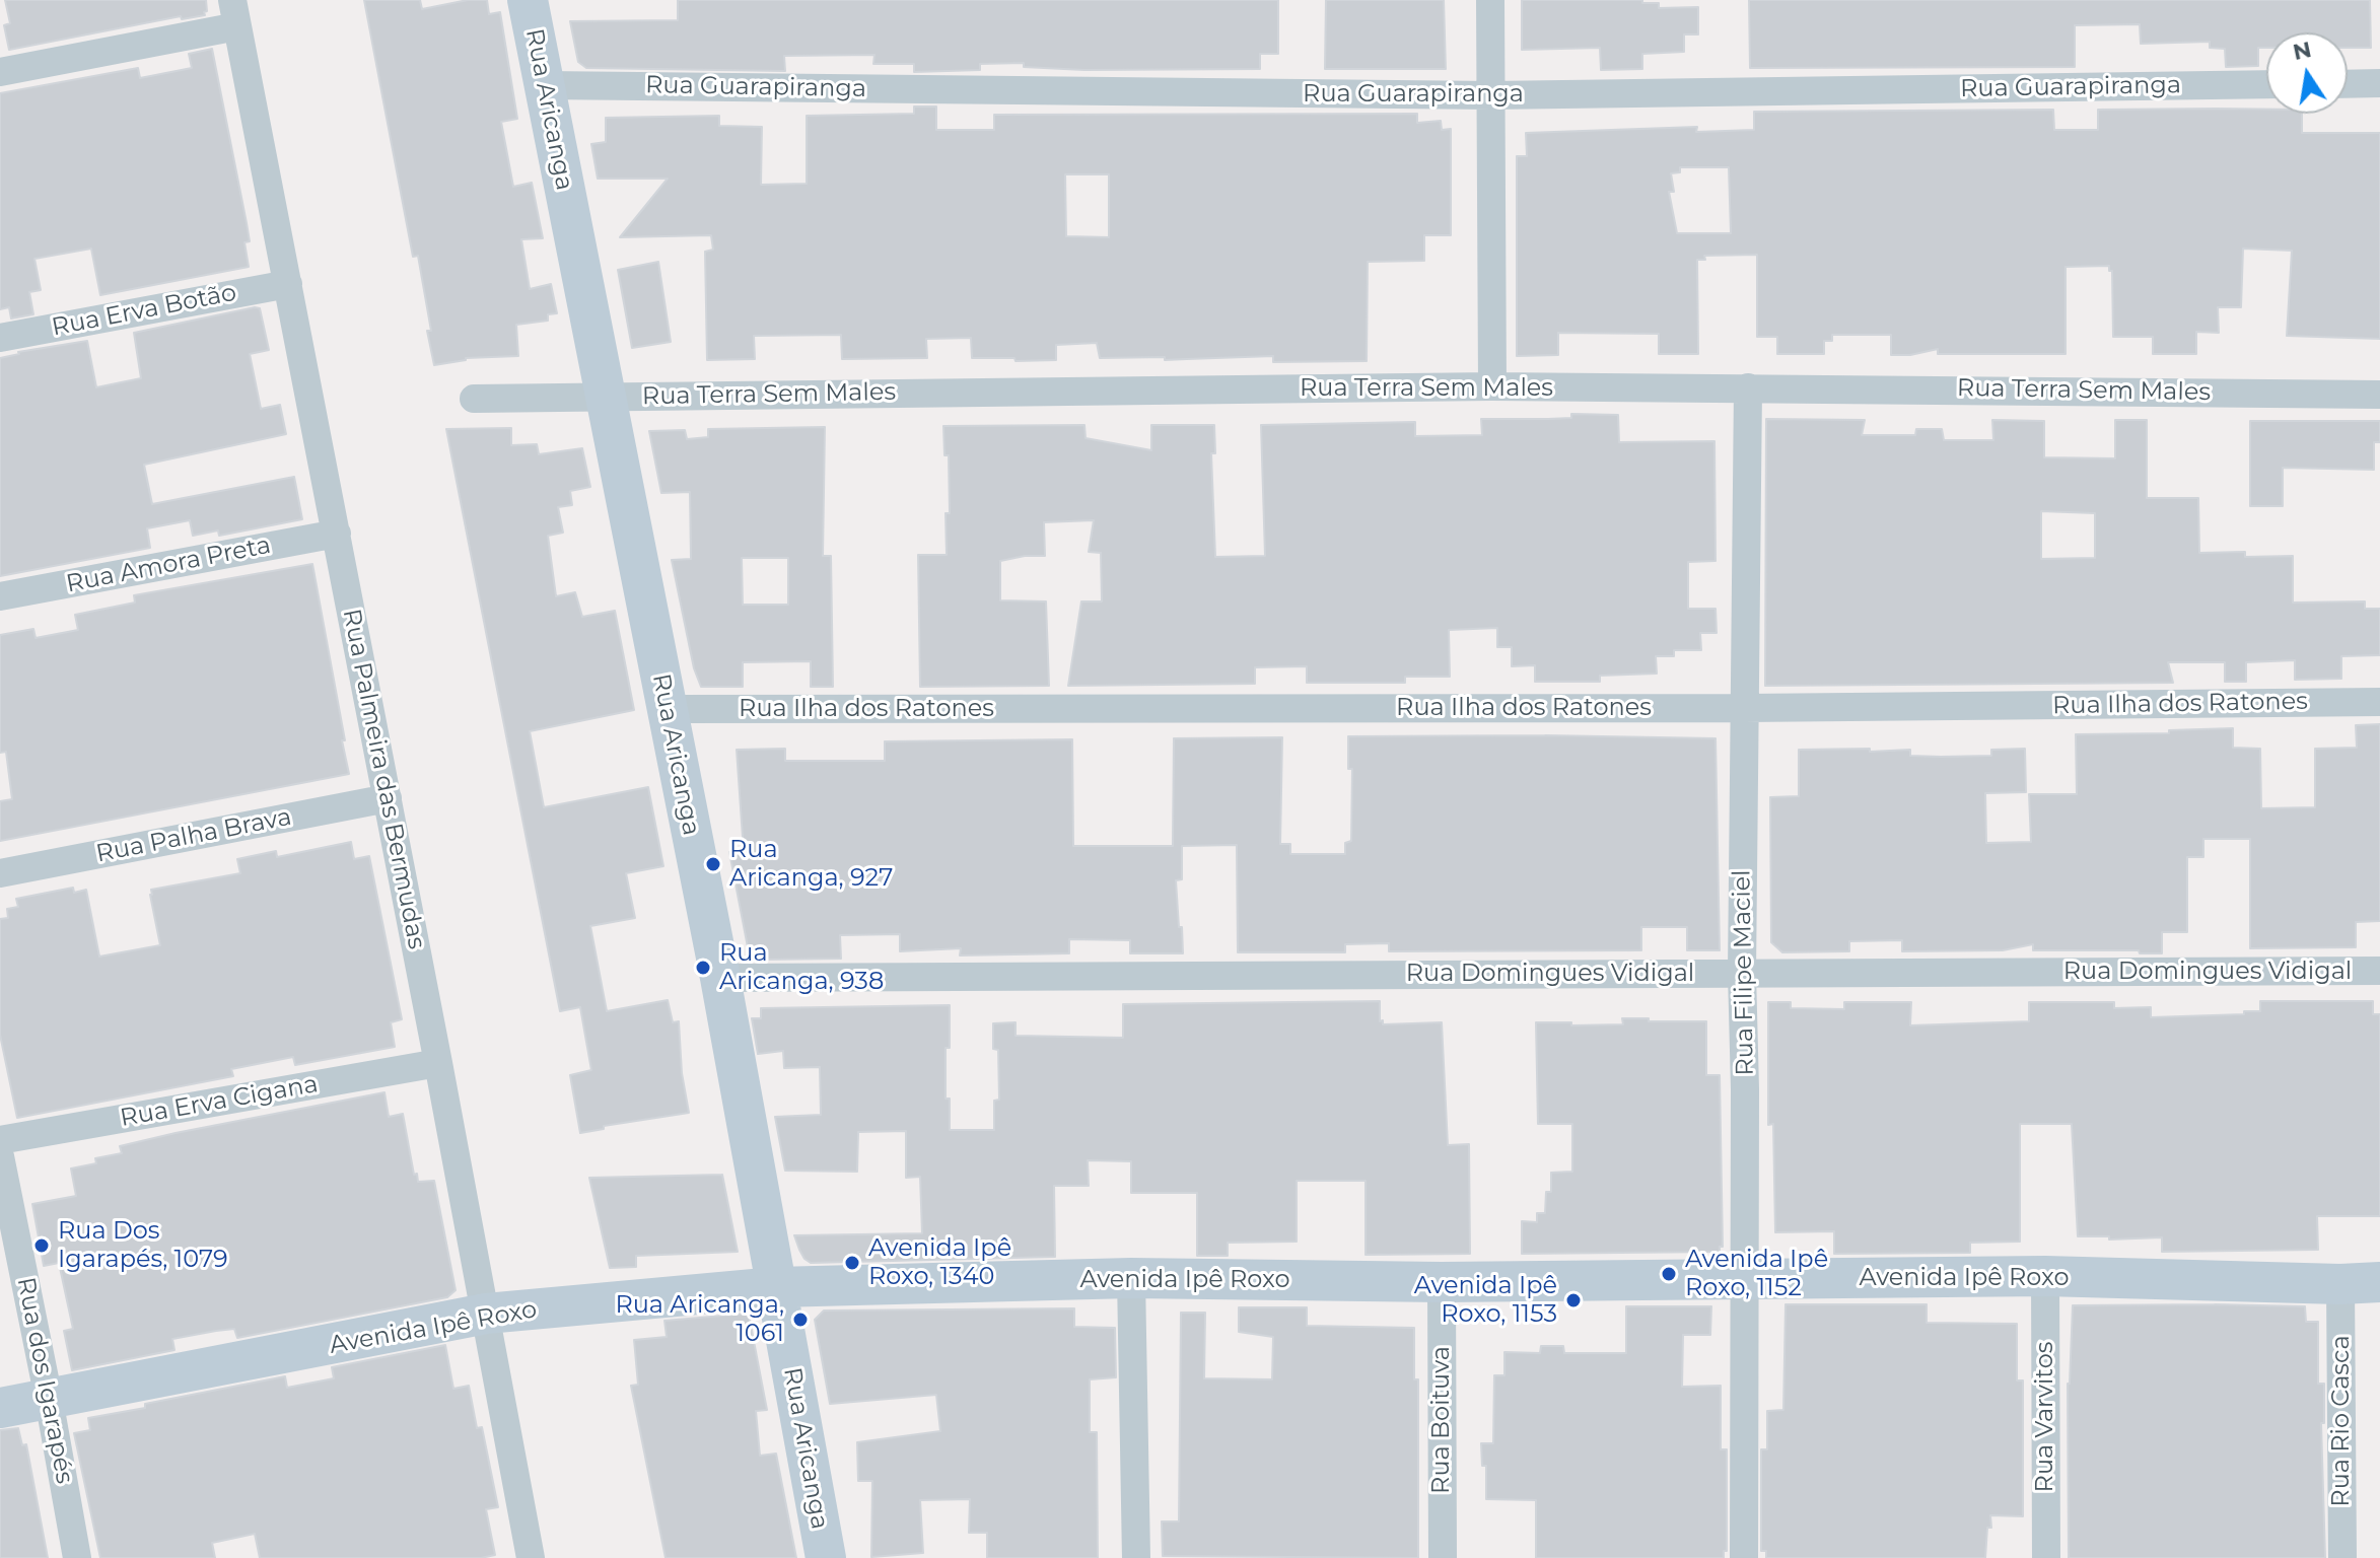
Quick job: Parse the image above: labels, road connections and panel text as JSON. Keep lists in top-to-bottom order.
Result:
{
  "streets": {
    "street": [
      "Rua Guarapiranga",
      "Rua Aricanga",
      "Rua Erva Botão",
      "Rua Terra Sem Males",
      "Rua Amora Preta",
      "Rua Ilha dos Ratones",
      "Rua Palmeira das Bermudas",
      "Rua Palha Brava",
      "Rua Domingues Vidigal",
      "Rua Filipe Maciel",
      "Rua Erva Cigana",
      "Avenida Ipê Roxo",
      "Rua dos Igarapés",
      "Rua Varvitos",
      "Rua Boituva",
      "Rua Rio Casca"
    ]
  },
  "crossings": [
    ["Rua Guarapiranga", "Rua Aricanga"],
    ["Rua Aricanga", "Rua Terra Sem Males"],
    ["Rua Aricanga", "Rua Ilha dos Ratones"],
    ["Rua Aricanga", "Rua Domingues Vidigal"],
    ["Rua Aricanga", "Avenida Ipê Roxo"],
    ["Rua Erva Botão", "Rua Palmeira das Bermudas"],
    ["Rua Terra Sem Males", "Rua Filipe Maciel"],
    ["Rua Amora Preta", "Rua Palmeira das Bermudas"],
    ["Rua Ilha dos Ratones", "Rua Filipe Maciel"],
    ["Rua Palmeira das Bermudas", "Rua Palha Brava"],
    ["Rua Palmeira das Bermudas", "Rua Erva Cigana"],
    ["Rua Palmeira das Bermudas", "Avenida Ipê Roxo"],
    ["Rua Domingues Vidigal", "Rua Filipe Maciel"],
    ["Rua Filipe Maciel", "Avenida Ipê Roxo"],
    ["Avenida Ipê Roxo", "Rua dos Igarapés"],
    ["Avenida Ipê Roxo", "Rua Varvitos"],
    ["Avenida Ipê Roxo", "Rua Boituva"],
    ["Avenida Ipê Roxo", "Rua Rio Casca"]
  ],
  "places": [
    "Rua Aricanga, 927",
    "Rua Aricanga, 938",
    "Rua Dos Igarapés, 1079",
    "Avenida Ipê Roxo, 1340",
    "Avenida Ipê Roxo, 1152",
    "Avenida Ipê Roxo, 1153",
    "Rua Aricanga, 1061"
  ],
  "north": "top"
}
